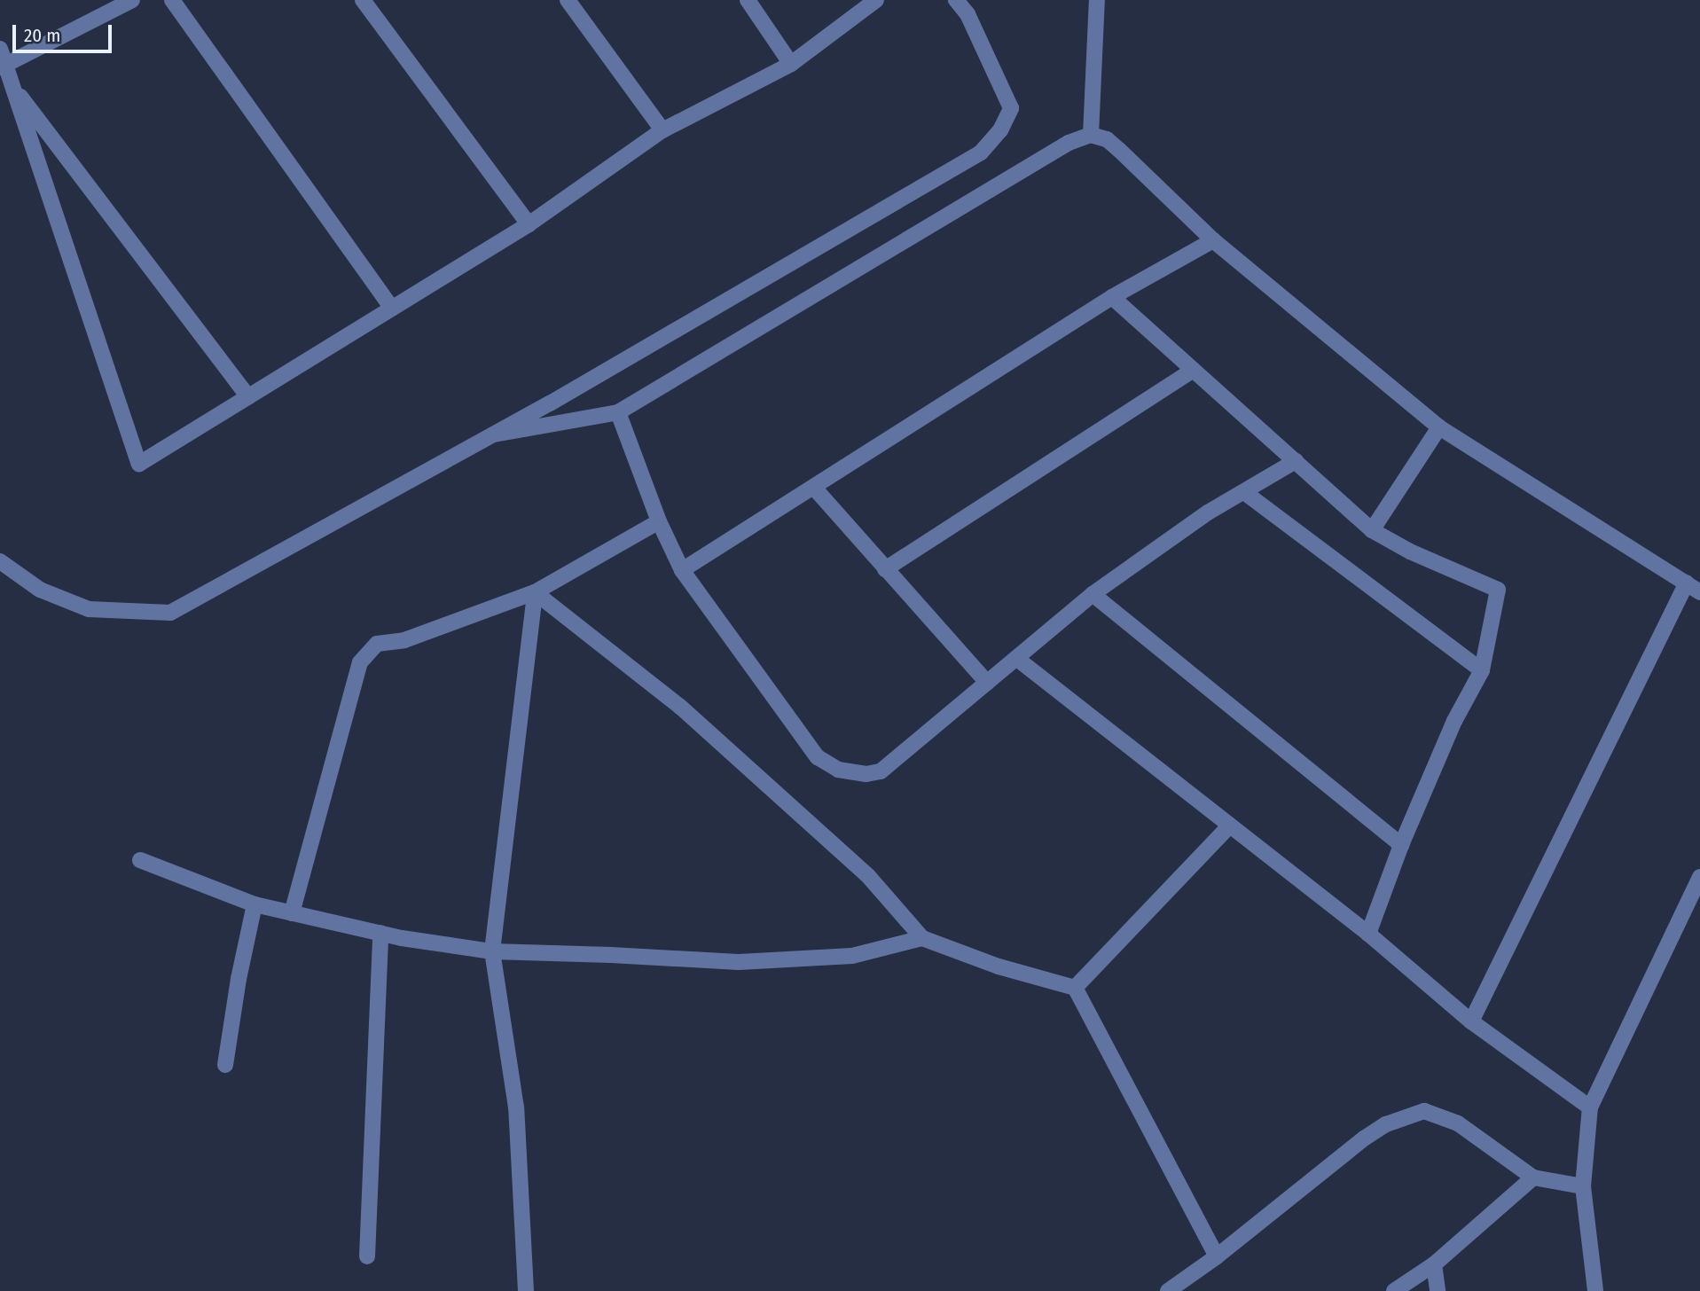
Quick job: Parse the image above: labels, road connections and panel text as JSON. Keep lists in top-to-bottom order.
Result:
{
  "scale_bar": "20 m"
}
